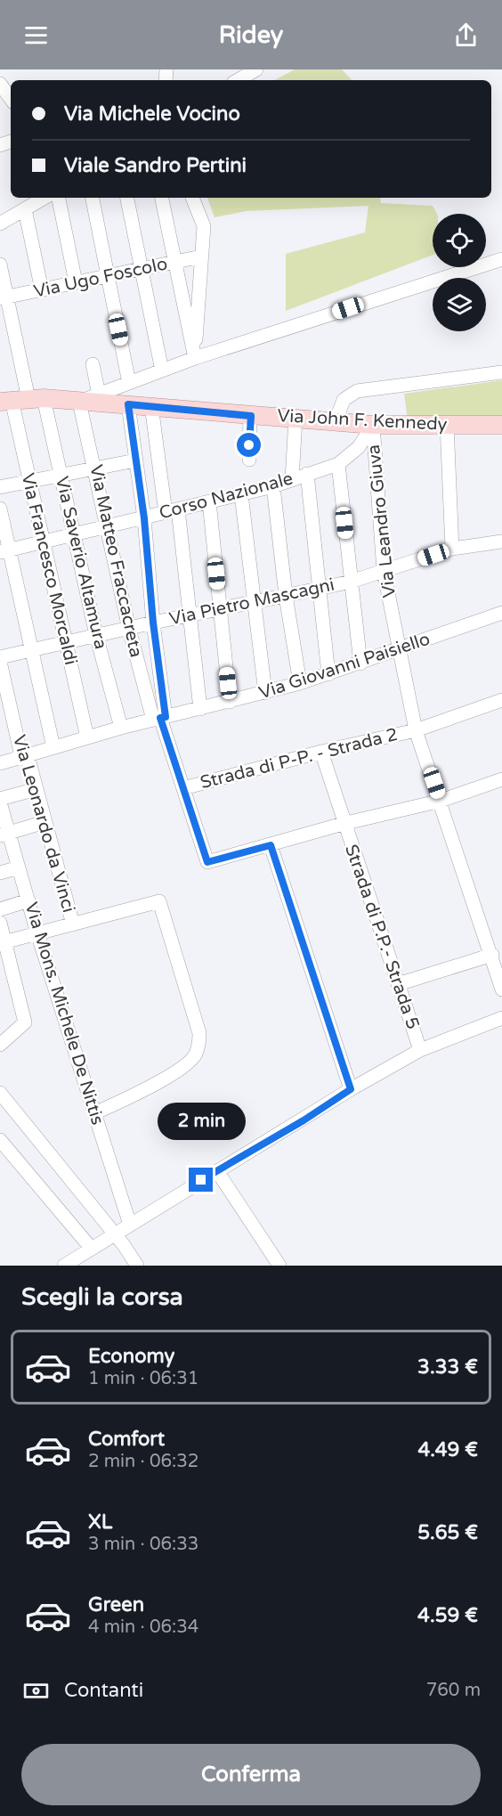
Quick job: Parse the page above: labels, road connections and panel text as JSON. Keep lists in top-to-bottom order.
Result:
{
  "streets": {
    "main road": ["Via John F. Kennedy"],
    "street": [
      "Via Ugo Foscolo",
      "Corso Nazionale",
      "Via Leandro Giuva",
      "Via Matteo Fraccacreta",
      "Via Saverio Altamura",
      "Via Francesco Morcaldi",
      "Via Pietro Mascagni",
      "Via Giovanni Paisiello",
      "Strada di P-P. - Strada 2",
      "Via Leonardo da Vinci",
      "Strada di P.P.- Strada 5",
      "Via Mons. Michele De Nittis"
    ]
  },
  "crossings": [
    ["Via John F. Kennedy", "Corso Nazionale"],
    ["Via John F. Kennedy", "Via Leandro Giuva"],
    ["Via John F. Kennedy", "Via Matteo Fraccacreta"],
    ["Via John F. Kennedy", "Via Saverio Altamura"],
    ["Via John F. Kennedy", "Via Francesco Morcaldi"],
    ["Corso Nazionale", "Via Leandro Giuva"],
    ["Corso Nazionale", "Via Matteo Fraccacreta"],
    ["Corso Nazionale", "Via Saverio Altamura"],
    ["Corso Nazionale", "Via Francesco Morcaldi"],
    ["Via Leandro Giuva", "Via Pietro Mascagni"],
    ["Via Leandro Giuva", "Via Giovanni Paisiello"],
    ["Via Leandro Giuva", "Strada di P-P. - Strada 2"],
    ["Via Matteo Fraccacreta", "Via Pietro Mascagni"],
    ["Via Matteo Fraccacreta", "Via Giovanni Paisiello"],
    ["Via Saverio Altamura", "Via Francesco Morcaldi"],
    ["Via Saverio Altamura", "Via Pietro Mascagni"],
    ["Via Saverio Altamura", "Via Giovanni Paisiello"],
    ["Via Francesco Morcaldi", "Via Pietro Mascagni"],
    ["Via Francesco Morcaldi", "Via Giovanni Paisiello"],
    ["Via Pietro Mascagni", "Via Leonardo da Vinci"],
    ["Via Giovanni Paisiello", "Via Leonardo da Vinci"],
    ["Strada di P-P. - Strada 2", "Strada di P.P.- Strada 5"]
  ],
  "page": {
    "header": "Ridey",
    "banner": ["Via Michele Vocino", "Viale Sandro Pertini"],
    "bubble": "2 min",
    "heading": "Scegli la corsa",
    "list": [
      {
        "name": "Economy",
        "note": "1 min · 06:31",
        "value": "3.33 €"
      },
      {
        "name": "Comfort",
        "note": "2 min · 06:32",
        "value": "4.49 €"
      },
      {
        "name": "XL",
        "note": "3 min · 06:33",
        "value": "5.65 €"
      },
      {
        "name": "Green",
        "note": "4 min · 06:34",
        "value": "4.59 €"
      }
    ],
    "pay": ["Contanti", "760 m"],
    "buttons": "Conferma"
  }
}
